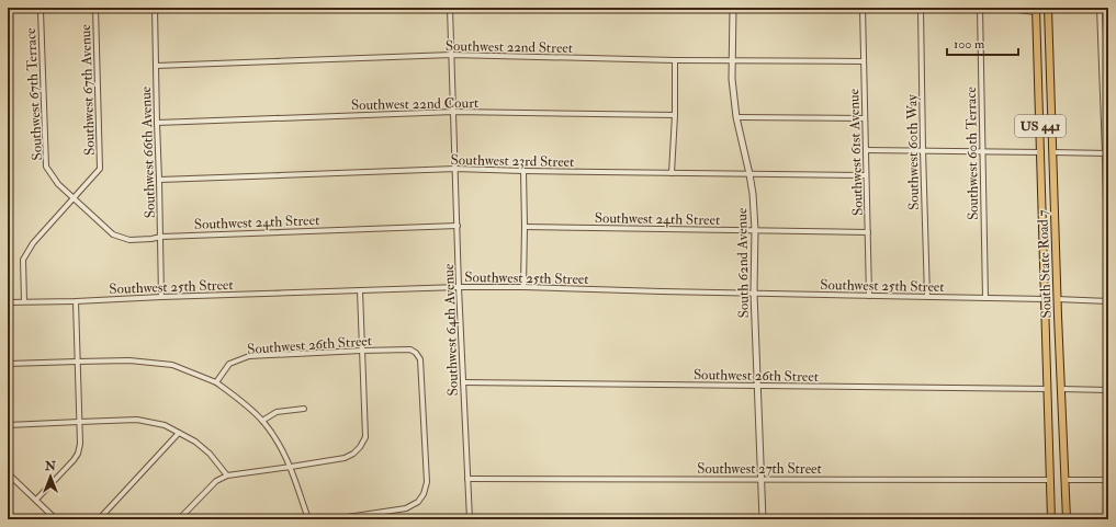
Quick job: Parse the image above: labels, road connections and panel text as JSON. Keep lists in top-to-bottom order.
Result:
{
  "streets": {
    "main road": ["US 441", "South State Road 7"],
    "street": [
      "Southwest 22nd Street",
      "Southwest 67th Avenue",
      "Southwest 67th Terrace",
      "Southwest 22nd Court",
      "Southwest 66th Avenue",
      "Southwest 61st Avenue",
      "Southwest 60th Way",
      "Southwest 60th Terrace",
      "Southwest 23rd Street",
      "Southwest 24th Street",
      "South 62nd Avenue",
      "Southwest 25th Street",
      "Southwest 64th Avenue",
      "Southwest 26th Street",
      "Southwest 27th Street"
    ]
  },
  "crossings": [
    ["Southwest 22nd Street", "Southwest 66th Avenue"],
    ["Southwest 22nd Street", "Southwest 61st Avenue"],
    ["Southwest 22nd Street", "South 62nd Avenue"],
    ["Southwest 22nd Street", "Southwest 64th Avenue"],
    ["Southwest 67th Avenue", "Southwest 67th Terrace"],
    ["Southwest 67th Avenue", "Southwest 24th Street"],
    ["Southwest 67th Avenue", "Southwest 25th Street"],
    ["Southwest 67th Terrace", "Southwest 24th Street"],
    ["Southwest 22nd Court", "Southwest 66th Avenue"],
    ["Southwest 22nd Court", "Southwest 64th Avenue"],
    ["Southwest 66th Avenue", "Southwest 23rd Street"],
    ["Southwest 66th Avenue", "Southwest 24th Street"],
    ["Southwest 66th Avenue", "Southwest 25th Street"],
    ["Southwest 61st Avenue", "Southwest 23rd Street"],
    ["Southwest 61st Avenue", "Southwest 24th Street"],
    ["Southwest 61st Avenue", "Southwest 25th Street"],
    ["Southwest 60th Way", "Southwest 25th Street"],
    ["Southwest 60th Terrace", "Southwest 25th Street"],
    ["Southwest 23rd Street", "South 62nd Avenue"],
    ["Southwest 23rd Street", "Southwest 64th Avenue"],
    ["Southwest 24th Street", "South 62nd Avenue"],
    ["Southwest 24th Street", "Southwest 64th Avenue"],
    ["South 62nd Avenue", "Southwest 25th Street"],
    ["South 62nd Avenue", "Southwest 26th Street"],
    ["South 62nd Avenue", "Southwest 27th Street"],
    ["South State Road 7", "Southwest 25th Street"],
    ["South State Road 7", "Southwest 26th Street"],
    ["South State Road 7", "Southwest 27th Street"],
    ["Southwest 25th Street", "Southwest 64th Avenue"],
    ["Southwest 64th Avenue", "Southwest 26th Street"],
    ["Southwest 64th Avenue", "Southwest 27th Street"]
  ],
  "scale_bar": "100 m",
  "north": "top"
}
